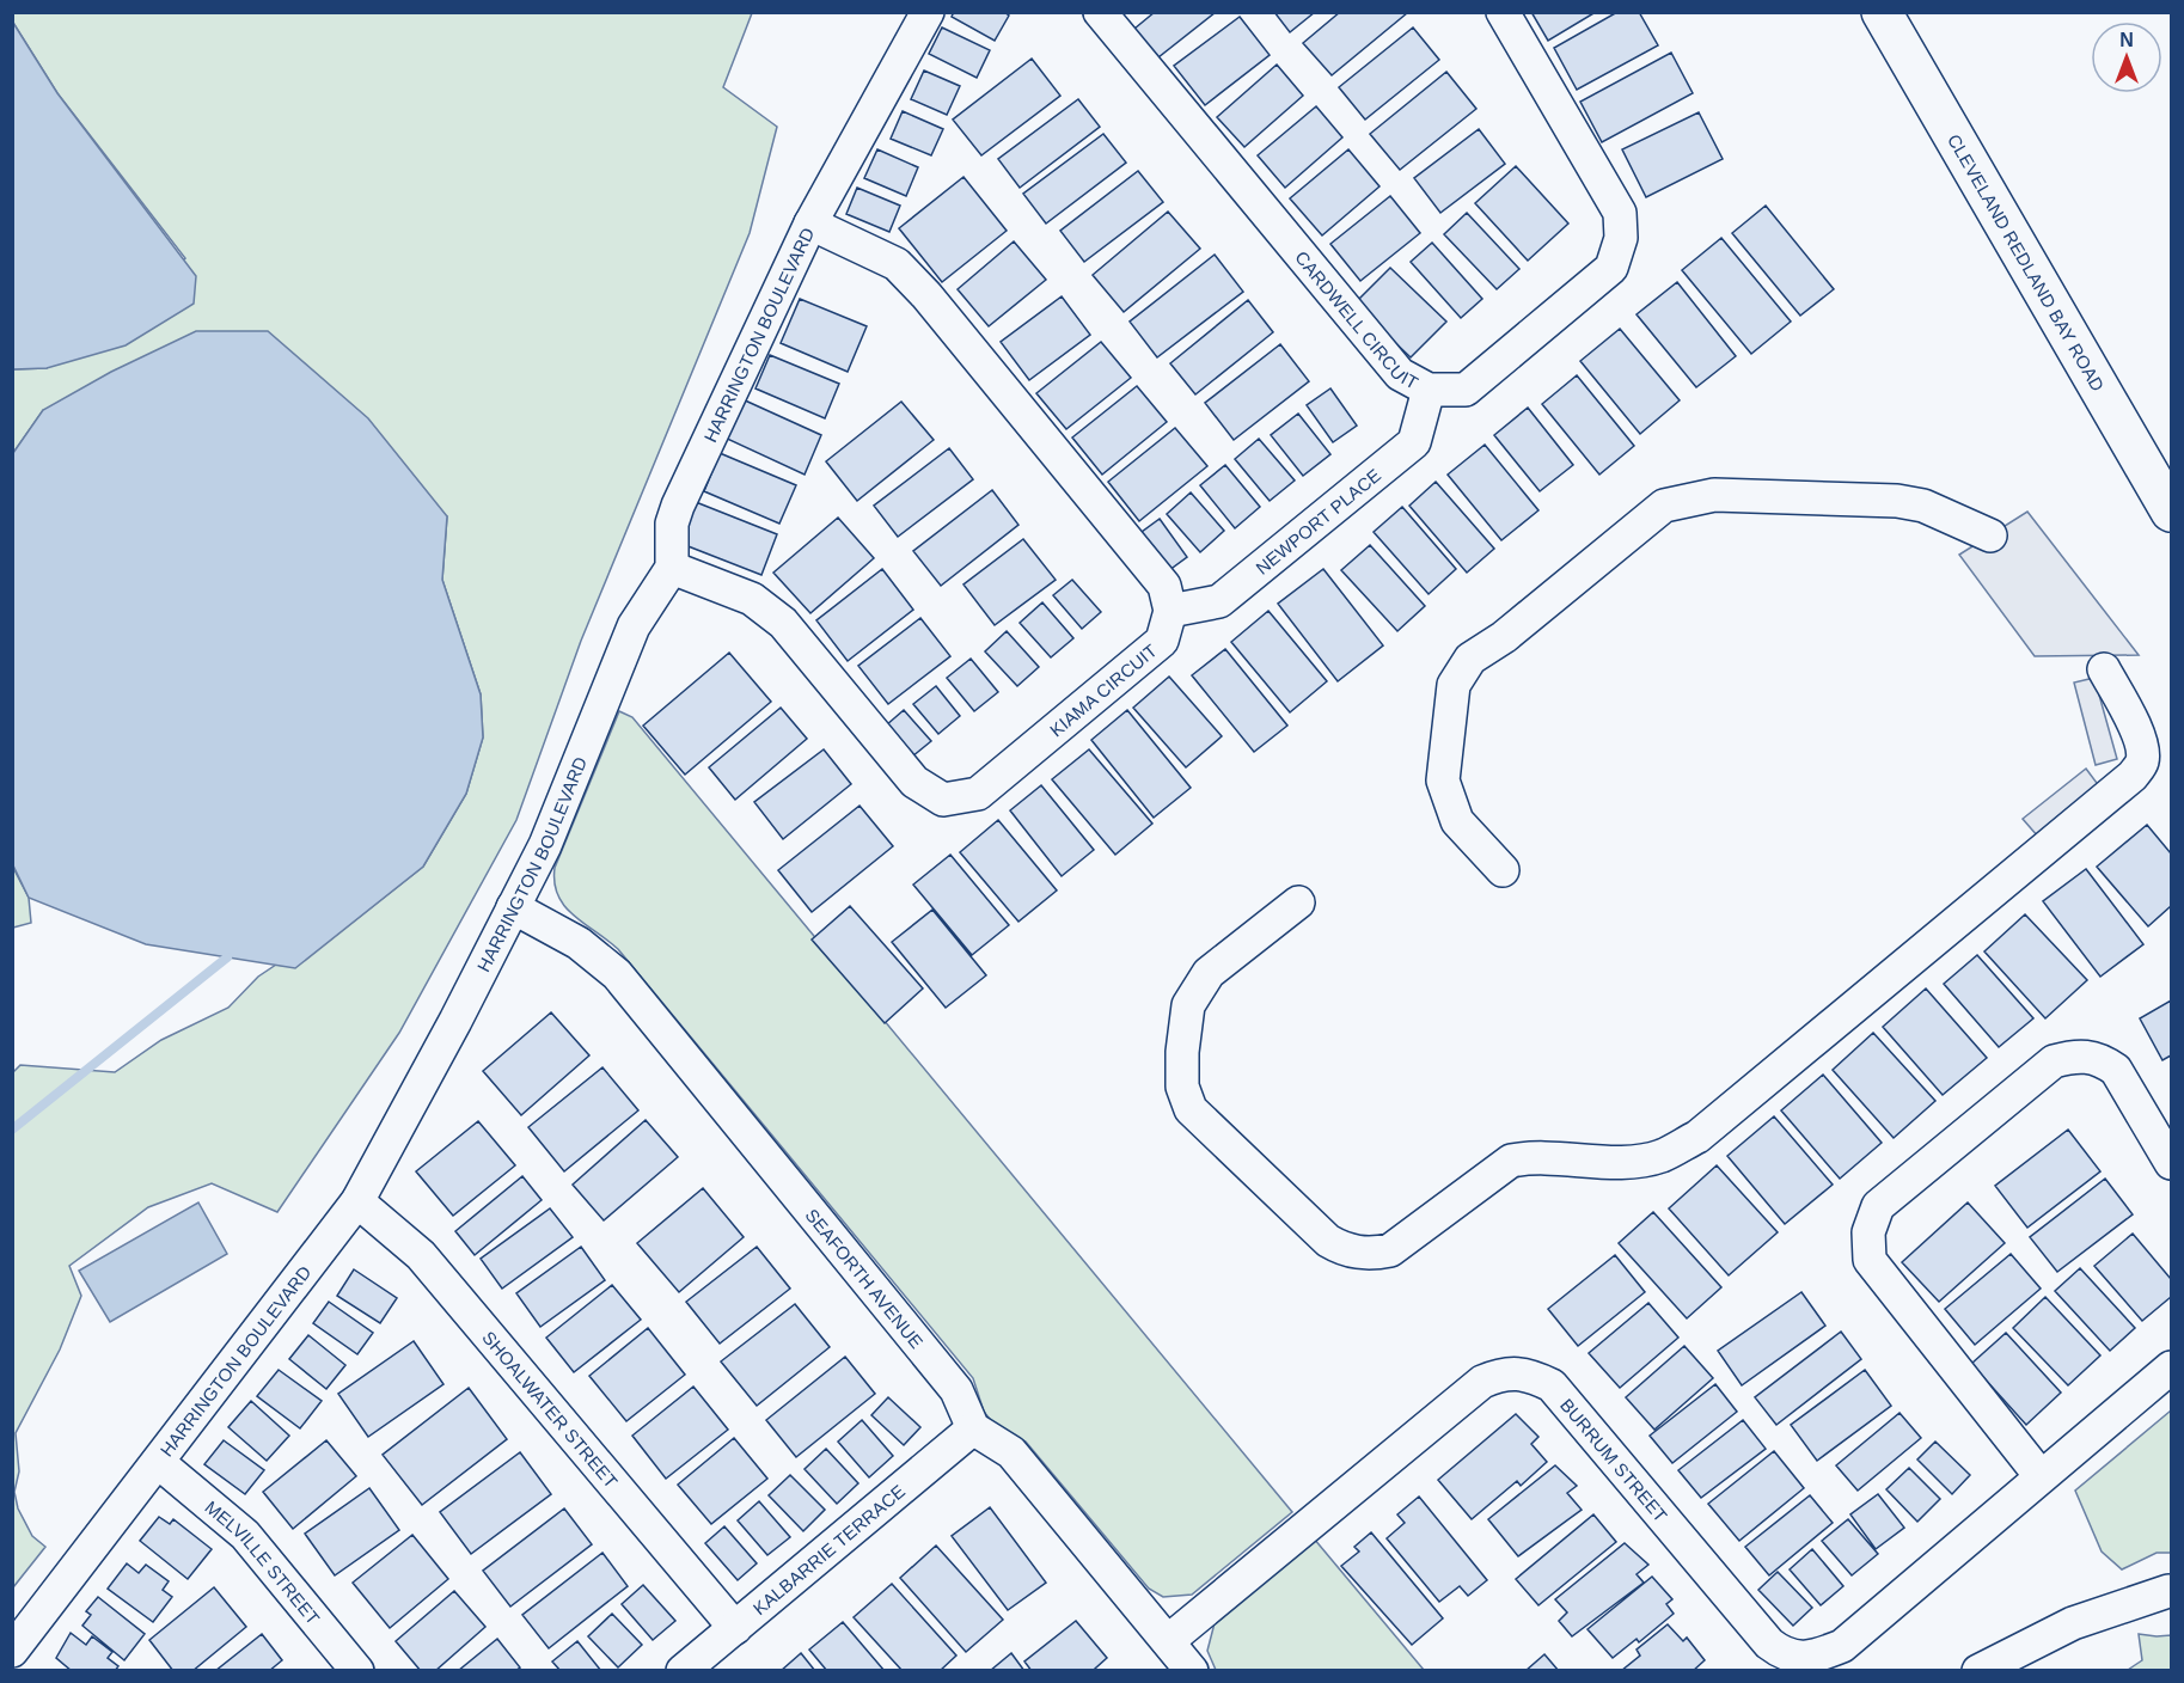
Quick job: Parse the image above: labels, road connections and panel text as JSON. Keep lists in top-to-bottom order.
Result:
{
  "streets": {
    "highway": ["CLEVELAND REDLAND BAY ROAD"],
    "street": [
      "CARDWELL CIRCUIT",
      "HARRINGTON BOULEVARD",
      "NEWPORT PLACE",
      "KIAMA CIRCUIT",
      "SEAFORTH AVENUE",
      "SHOALWATER STREET",
      "BURRUM STREET",
      "KALBARRIE TERRACE",
      "MELVILLE STREET"
    ]
  },
  "crossings": [
    ["CARDWELL CIRCUIT", "NEWPORT PLACE"],
    ["HARRINGTON BOULEVARD", "KIAMA CIRCUIT"],
    ["HARRINGTON BOULEVARD", "SEAFORTH AVENUE"],
    ["HARRINGTON BOULEVARD", "SHOALWATER STREET"],
    ["HARRINGTON BOULEVARD", "MELVILLE STREET"],
    ["NEWPORT PLACE", "KIAMA CIRCUIT"],
    ["SEAFORTH AVENUE", "KALBARRIE TERRACE"],
    ["SHOALWATER STREET", "KALBARRIE TERRACE"]
  ],
  "north": "top"
}
